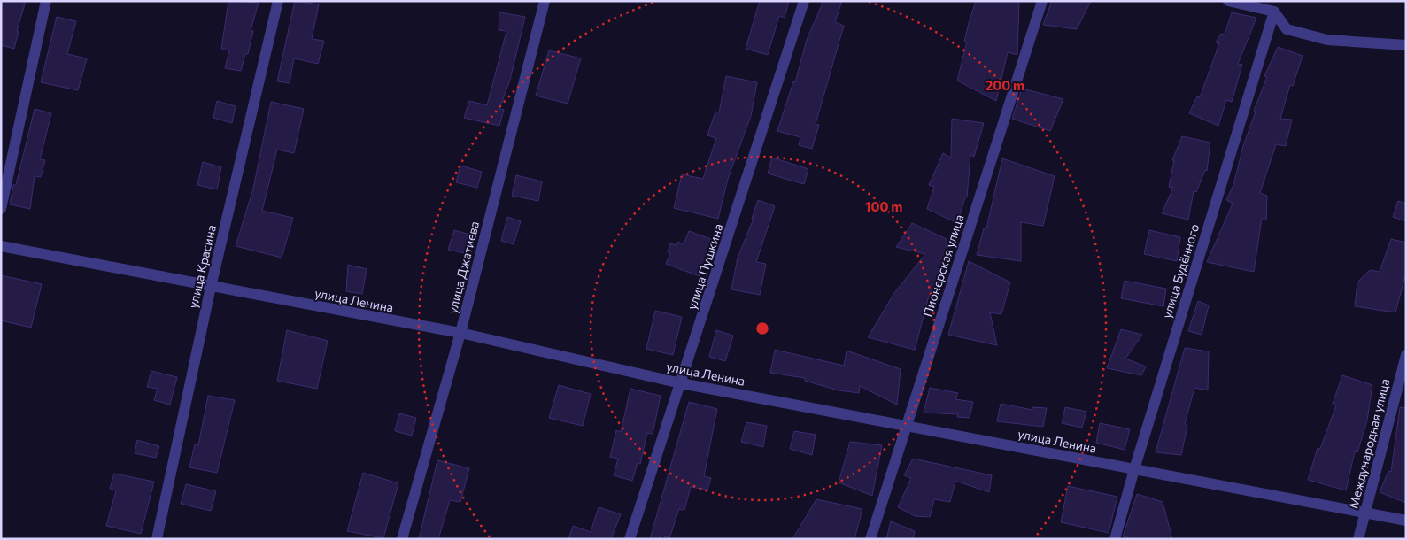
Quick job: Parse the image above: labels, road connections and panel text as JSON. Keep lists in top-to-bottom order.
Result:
{
  "streets": {
    "street": [
      "Пионерская улица",
      "улица Красина",
      "улица Пушкина",
      "улица Джатиева",
      "улица Будённого",
      "улица Ленина",
      "Международная улица"
    ]
  },
  "crossings": [
    ["Пионерская улица", "улица Ленина"],
    ["улица Красина", "улица Ленина"],
    ["улица Пушкина", "улица Ленина"],
    ["улица Джатиева", "улица Ленина"],
    ["улица Будённого", "улица Ленина"],
    ["улица Ленина", "Международная улица"]
  ],
  "rings": ["200 m", "100 m"]
}
